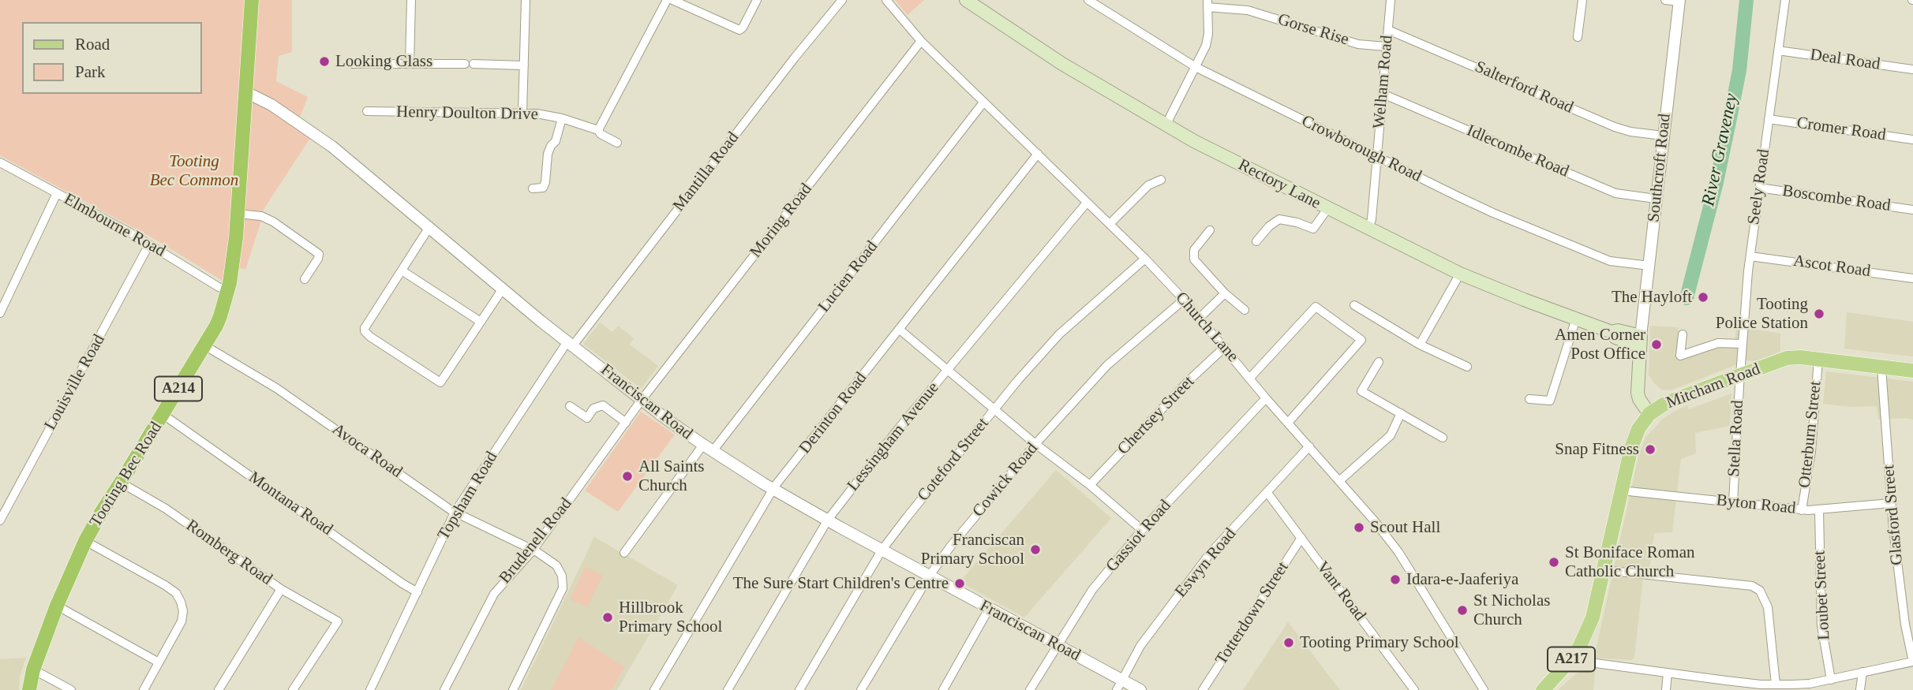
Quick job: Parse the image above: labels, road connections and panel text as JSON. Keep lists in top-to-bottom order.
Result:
{
  "streets": {
    "highway": ["A214", "Tooting Bec Road"],
    "main road": ["Rectory Lane", "Mitcham Road", "A217"],
    "street": [
      "Gorse Rise",
      "Deal Road",
      "Welham Road",
      "Salterford Road",
      "Henry Doulton Drive",
      "Cromer Road",
      "Crowborough Road",
      "Idlecombe Road",
      "Southcroft Road",
      "Mantilla Road",
      "Seely Road",
      "Boscombe Road",
      "Moring Road",
      "Elmbourne Road",
      "Ascot Road",
      "Lucien Road",
      "Church Lane",
      "Louisville Road",
      "Franciscan Road",
      "Derinton Road",
      "Chertsey Street",
      "Otterburn Street",
      "Lessingham Avenue",
      "Stella Road",
      "Avoca Road",
      "Coteford Street",
      "Cowick Road",
      "Topsham Road",
      "Montana Road",
      "Byton Road",
      "Glasford Street",
      "Gassiot Road",
      "Brudenell Road",
      "Romberg Road",
      "Eswyn Road",
      "Vant Road",
      "Loubet Street",
      "Totterdown Street"
    ]
  },
  "crossings": [
    ["Gorse Rise", "Welham Road"],
    ["Deal Road", "Seely Road"],
    ["Welham Road", "Salterford Road"],
    ["Welham Road", "Crowborough Road"],
    ["Welham Road", "Idlecombe Road"],
    ["Welham Road", "Rectory Lane"],
    ["Salterford Road", "Southcroft Road"],
    ["Cromer Road", "Seely Road"],
    ["Crowborough Road", "Southcroft Road"],
    ["Idlecombe Road", "Southcroft Road"],
    ["Southcroft Road", "Rectory Lane"],
    ["Mantilla Road", "Franciscan Road"],
    ["Mantilla Road", "Topsham Road"],
    ["Seely Road", "Boscombe Road"],
    ["Seely Road", "Ascot Road"],
    ["Seely Road", "Mitcham Road"],
    ["Seely Road", "Stella Road"],
    ["Moring Road", "Church Lane"],
    ["Moring Road", "Franciscan Road"],
    ["Moring Road", "Brudenell Road"],
    ["Elmbourne Road", "Louisville Road"],
    ["Elmbourne Road", "Tooting Bec Road"],
    ["Lucien Road", "Church Lane"],
    ["Lucien Road", "Franciscan Road"],
    ["Church Lane", "Derinton Road"],
    ["Church Lane", "Chertsey Street"],
    ["Church Lane", "Lessingham Avenue"],
    ["Church Lane", "Coteford Street"],
    ["Church Lane", "Cowick Road"],
    ["Church Lane", "Gassiot Road"],
    ["Church Lane", "Eswyn Road"],
    ["Mitcham Road", "Otterburn Street"],
    ["Mitcham Road", "Stella Road"],
    ["Mitcham Road", "Byton Road"],
    ["Mitcham Road", "Glasford Street"],
    ["Franciscan Road", "Derinton Road"],
    ["Franciscan Road", "Lessingham Avenue"],
    ["Franciscan Road", "Coteford Street"],
    ["Franciscan Road", "Tooting Bec Road"],
    ["Franciscan Road", "Cowick Road"],
    ["Franciscan Road", "Topsham Road"],
    ["Franciscan Road", "Gassiot Road"],
    ["Franciscan Road", "Brudenell Road"],
    ["Franciscan Road", "Eswyn Road"],
    ["Otterburn Street", "Byton Road"],
    ["Stella Road", "Byton Road"],
    ["Avoca Road", "Tooting Bec Road"],
    ["Avoca Road", "Topsham Road"],
    ["Avoca Road", "Brudenell Road"],
    ["Tooting Bec Road", "Montana Road"],
    ["Tooting Bec Road", "Romberg Road"],
    ["Topsham Road", "Montana Road"],
    ["Byton Road", "Glasford Street"],
    ["Byton Road", "Loubet Street"],
    ["Eswyn Road", "Vant Road"],
    ["Vant Road", "Totterdown Street"]
  ],
  "water": ["River Graveney"],
  "parks": ["Tooting Bec Common"],
  "places": [
    "Looking Glass",
    "The Hayloft",
    "Tooting Police Station",
    "Amen Corner Post Office",
    "Snap Fitness",
    "All Saints Church",
    "Scout Hall",
    "Franciscan Primary School",
    "St Boniface Roman Catholic Church",
    "Idara-e-Jaaferiya",
    "The Sure Start Children's Centre",
    "St Nicholas Church",
    "Hillbrook Primary School",
    "Tooting Primary School"
  ],
  "legend": ["Road", "Park"]
}
